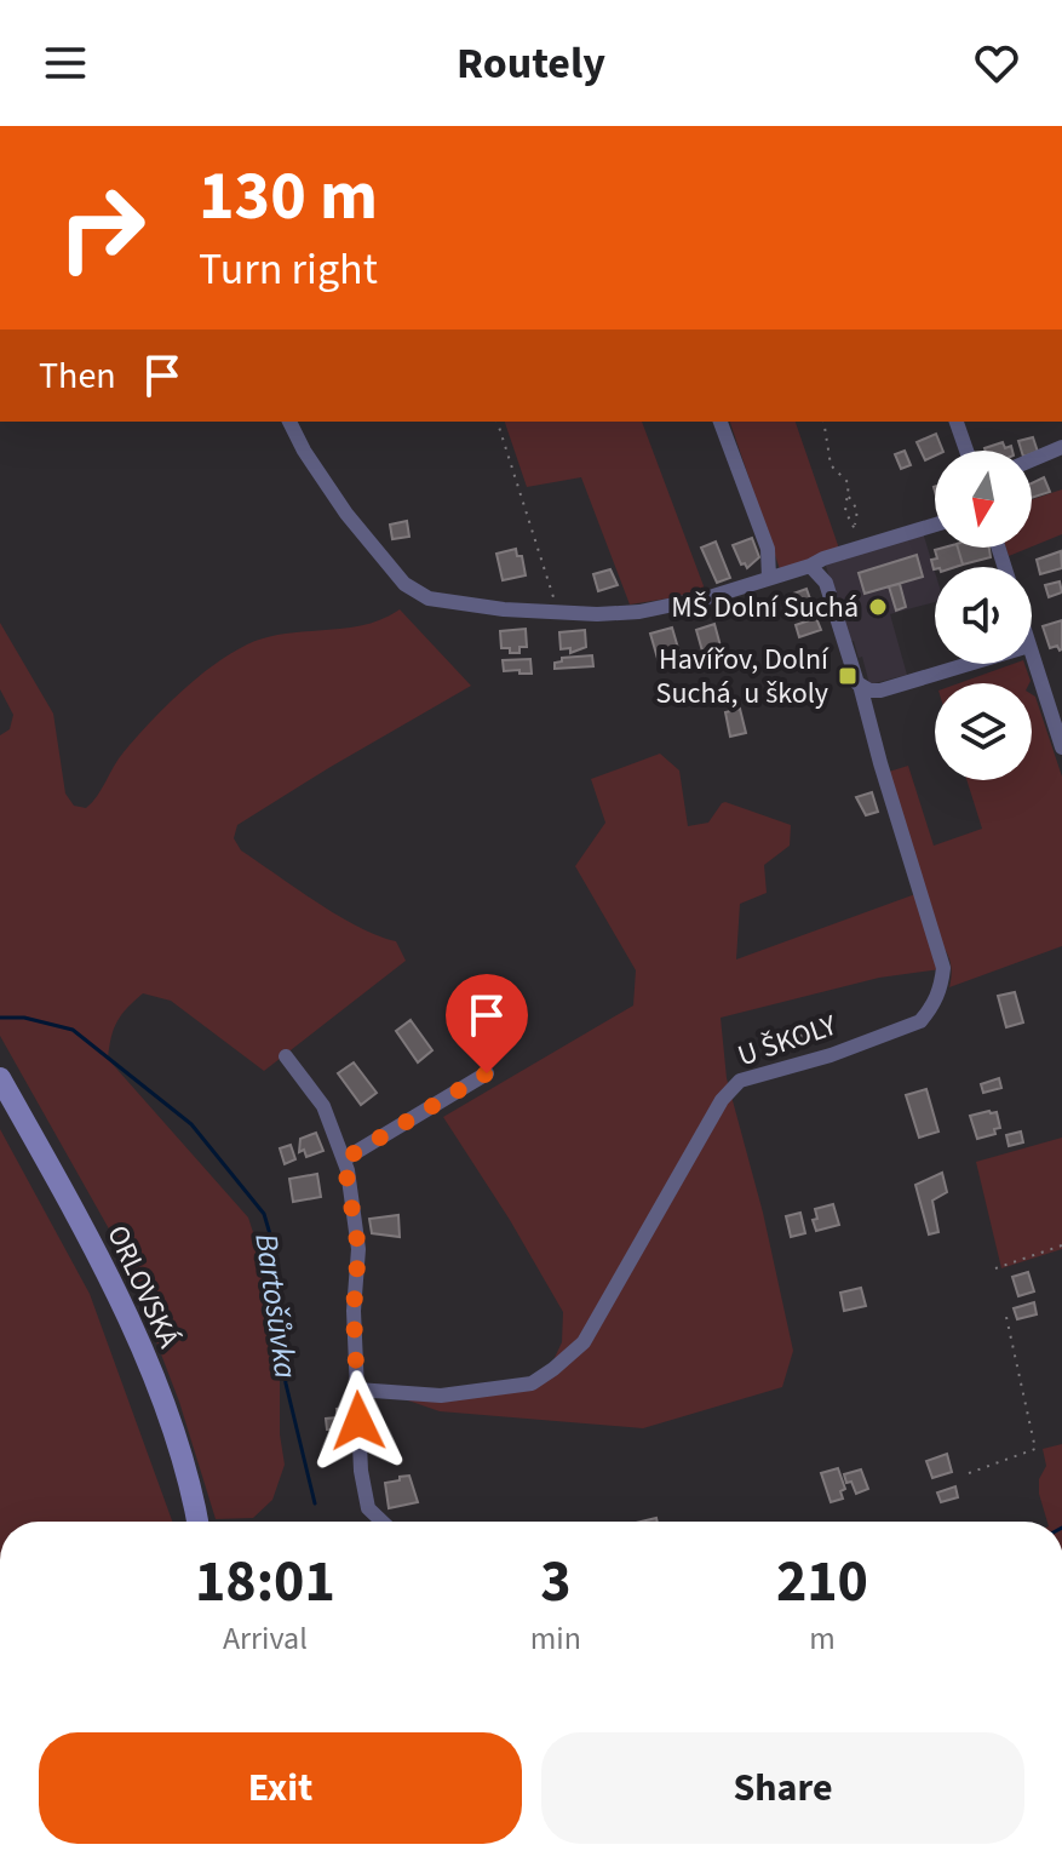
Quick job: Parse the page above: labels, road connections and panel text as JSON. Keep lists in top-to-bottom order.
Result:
{
  "streets": {
    "street": ["U ŠKOLY", "ORLOVSKÁ"]
  },
  "water": ["Bartošůvka"],
  "places": {
    "other": ["MŠ Dolní Suchá"],
    "transit": ["Havířov, Dolní Suchá, u školy"]
  },
  "north": "bottom",
  "page": {
    "header": "Routely",
    "turn": ["130 m", "Turn right"],
    "then": "Then",
    "eta": [
      "18:01",
      "Arrival",
      "3",
      "min",
      "210",
      "m"
    ],
    "buttons": ["Exit", "Share"]
  }
}
